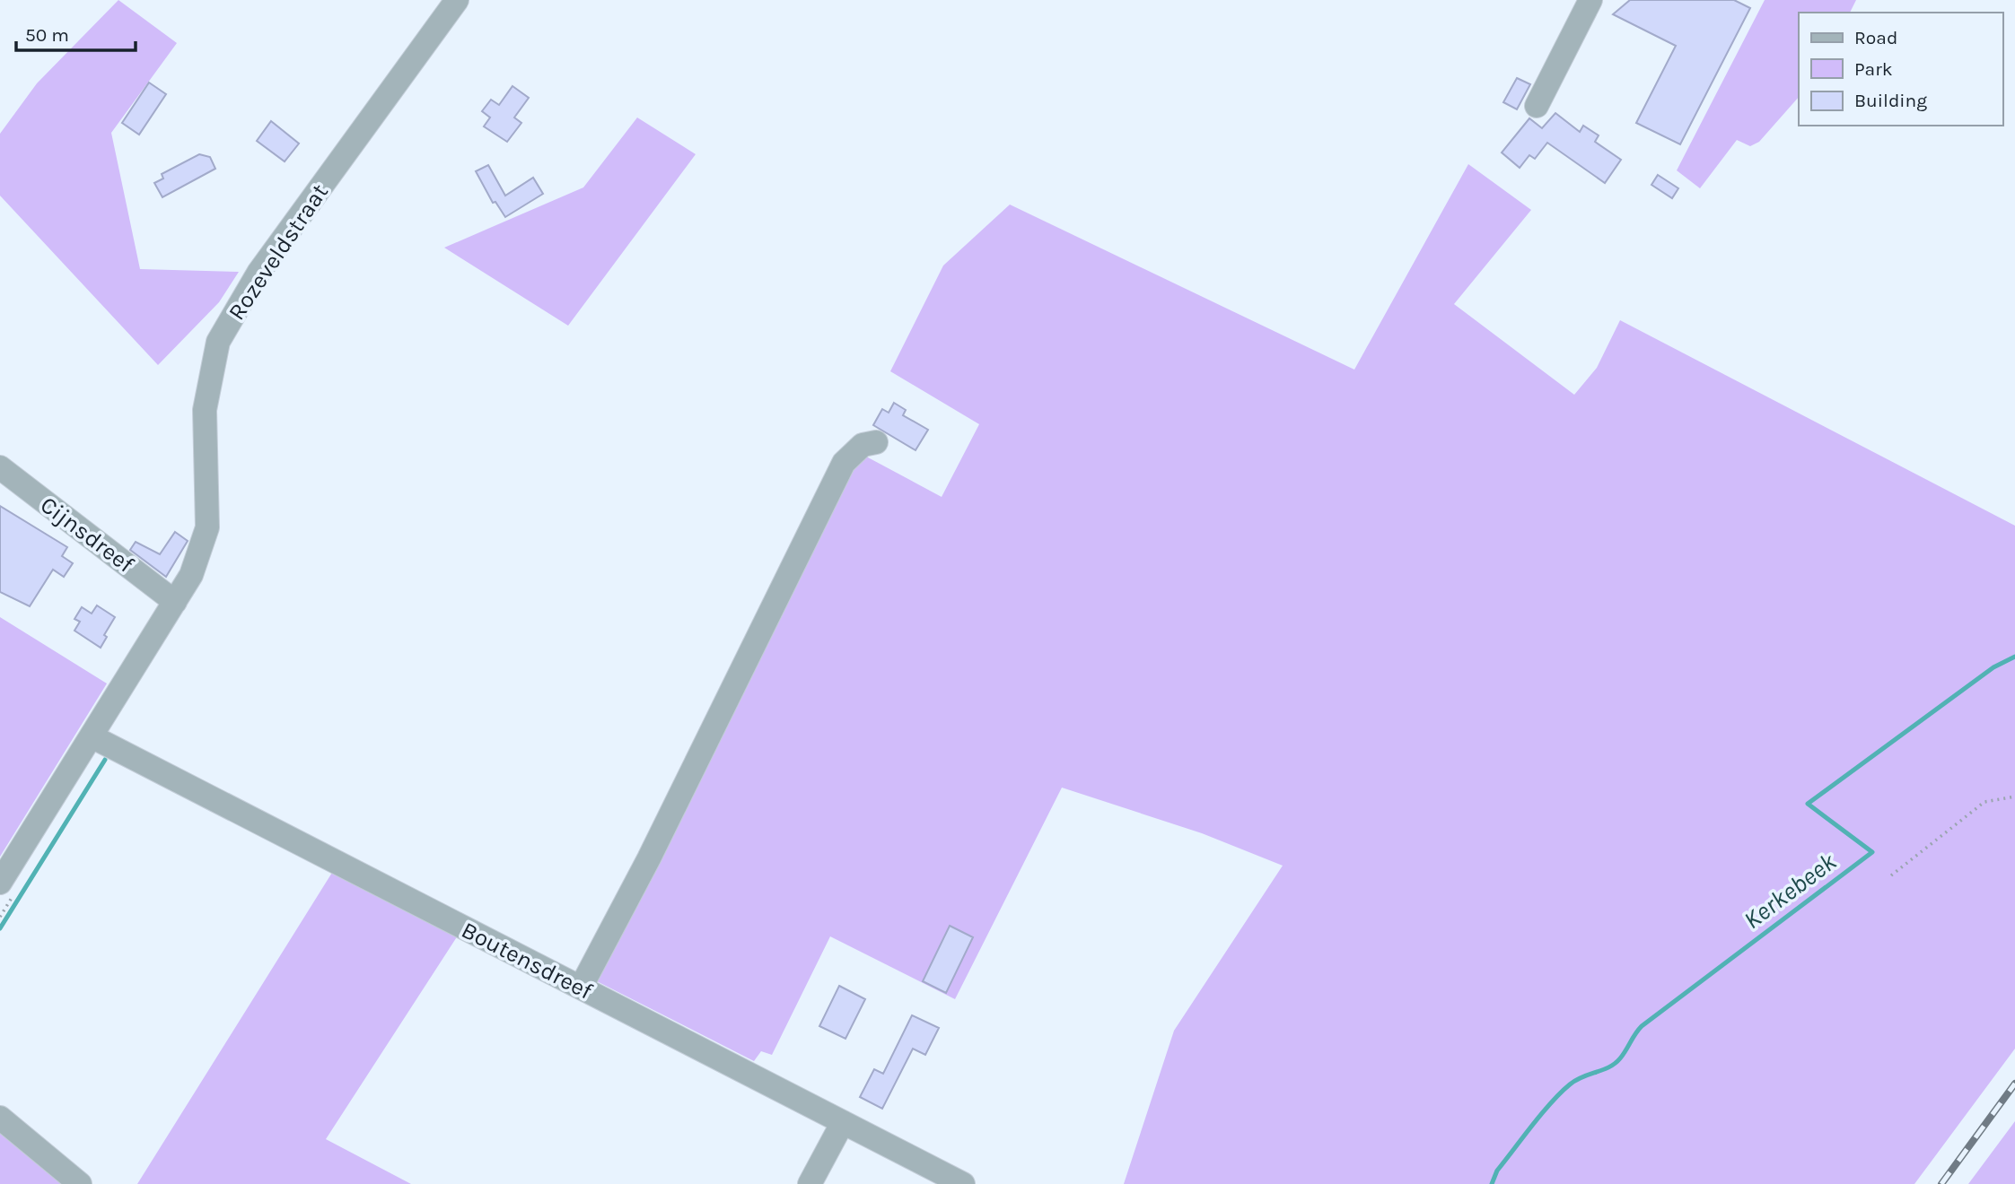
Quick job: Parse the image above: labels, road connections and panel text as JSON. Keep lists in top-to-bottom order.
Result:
{
  "streets": {
    "street": ["Rozeveldstraat", "Cijnsdreef", "Boutensdreef"]
  },
  "crossings": [
    ["Rozeveldstraat", "Cijnsdreef"],
    ["Rozeveldstraat", "Boutensdreef"]
  ],
  "water": ["Kerkebeek"],
  "legend": ["Road", "Park", "Building"],
  "scale_bar": "50 m"
}
